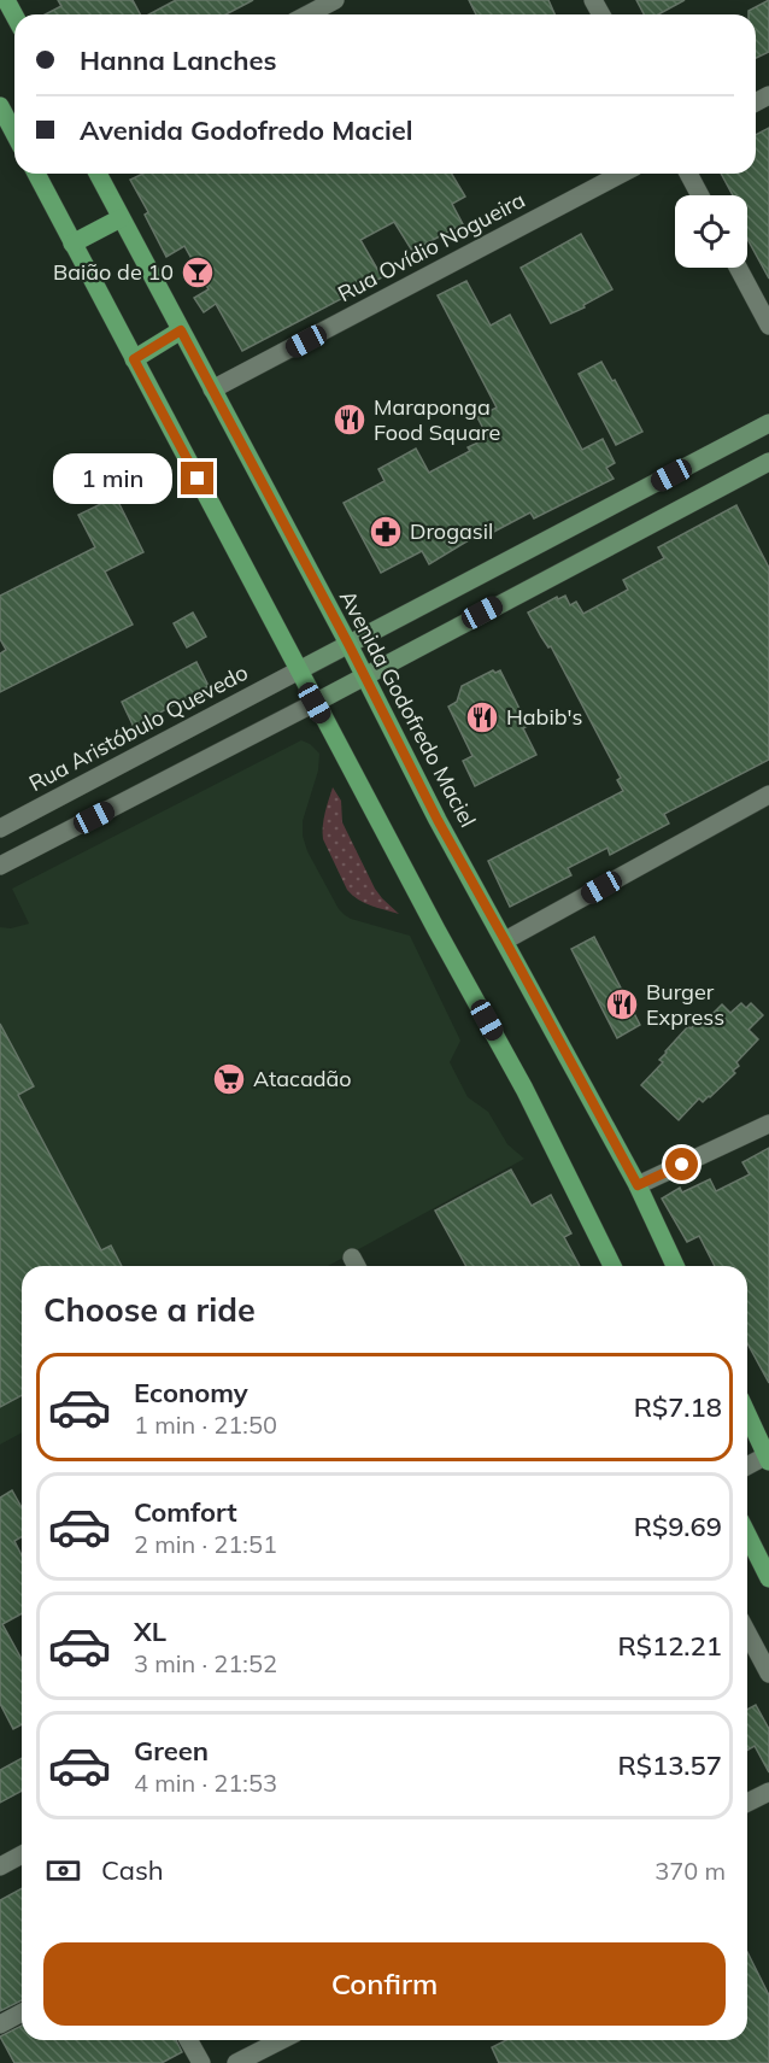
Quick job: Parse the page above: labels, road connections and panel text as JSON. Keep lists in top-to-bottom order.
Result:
{
  "streets": {
    "main road": ["Avenida Godofredo Maciel"],
    "street": ["Rua Ovídio Nogueira", "Rua Aristóbulo Quevedo"]
  },
  "crossings": [
    ["Rua Ovídio Nogueira", "Avenida Godofredo Maciel"]
  ],
  "places": {
    "bar": ["Baião de 10"],
    "restaurant": ["Maraponga Food Square", "Habib's", "Burger Express"],
    "pharmacy": ["Drogasil"],
    "supermarket": ["Atacadão"]
  },
  "page": {
    "banner": ["Hanna Lanches", "Avenida Godofredo Maciel"],
    "bubble": "1 min",
    "heading": "Choose a ride",
    "list": [
      {
        "name": "Economy",
        "note": "1 min · 21:50",
        "value": "R$7.18"
      },
      {
        "name": "Comfort",
        "note": "2 min · 21:51",
        "value": "R$9.69"
      },
      {
        "name": "XL",
        "note": "3 min · 21:52",
        "value": "R$12.21"
      },
      {
        "name": "Green",
        "note": "4 min · 21:53",
        "value": "R$13.57"
      }
    ],
    "pay": ["Cash", "370 m"],
    "buttons": "Confirm"
  }
}
